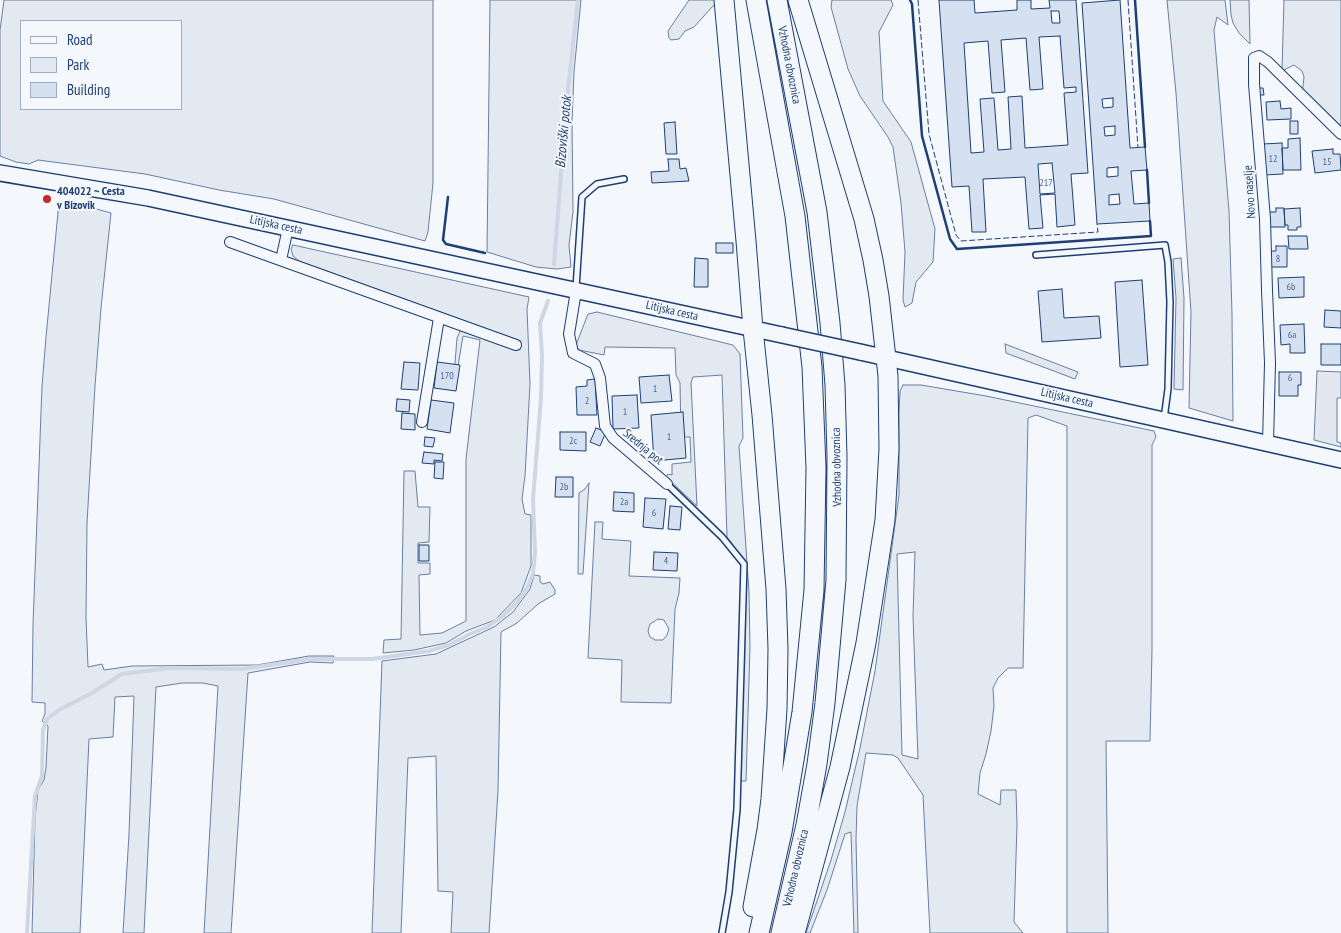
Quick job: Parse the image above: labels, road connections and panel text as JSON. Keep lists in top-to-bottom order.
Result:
{
  "streets": {
    "highway": ["Vzhodna obvoznica"],
    "main road": ["Litijska cesta"],
    "street": ["Novo naselje", "Srednja pot"]
  },
  "crossings": [
    ["Novo naselje", "Litijska cesta"],
    ["Litijska cesta", "Srednja pot"]
  ],
  "water": ["Bizoviški potok"],
  "places": ["404022 ~ Cesta v Bizovik"],
  "house_numbers": [
    "12",
    "15",
    "217",
    "8",
    "6b",
    "6a",
    "170",
    "6",
    "1",
    "2",
    "1",
    "1",
    "2c",
    "2b",
    "2a",
    "6",
    "4"
  ],
  "legend": ["Road", "Park", "Building"]
}
